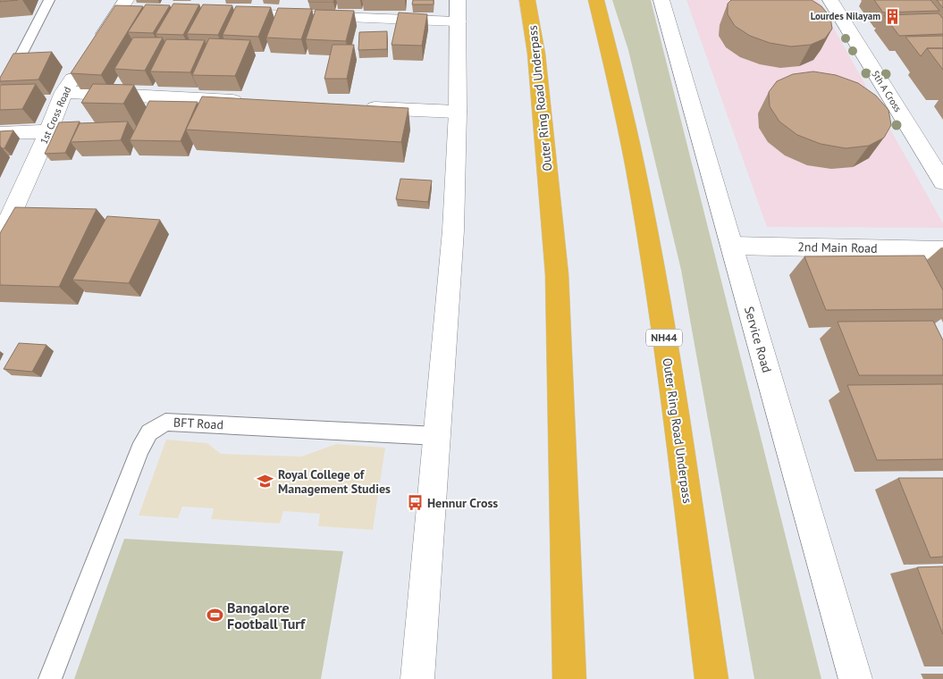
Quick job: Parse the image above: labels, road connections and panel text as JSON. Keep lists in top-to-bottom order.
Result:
{
  "streets": {
    "highway": ["Outer Ring Road Underpass", "NH44"],
    "street": [
      "5th A Cross",
      "1st Cross Road",
      "2nd Main Road",
      "Service Road"
    ],
    "lane": ["BFT Road"]
  },
  "crossings": [
    ["2nd Main Road", "Service Road"]
  ],
  "places": {
    "building": ["Lourdes Nilayam"],
    "school or university": ["Royal College of Management Studies"],
    "bus stop": ["Hennur Cross"],
    "sports": ["Bangalore Football Turf"]
  }
}
